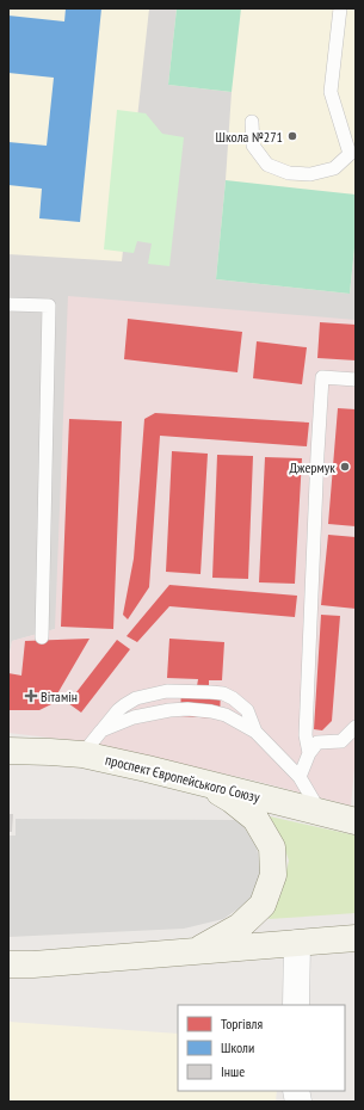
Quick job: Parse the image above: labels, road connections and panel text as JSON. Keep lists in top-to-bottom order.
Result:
{
  "streets": {
    "main road": ["проспект Європейського Союзу"]
  },
  "places": {
    "other": ["Школа №271", "Джермук"],
    "health": ["Вітамін"]
  },
  "legend": ["Торгівля", "Школи", "Інше"]
}
